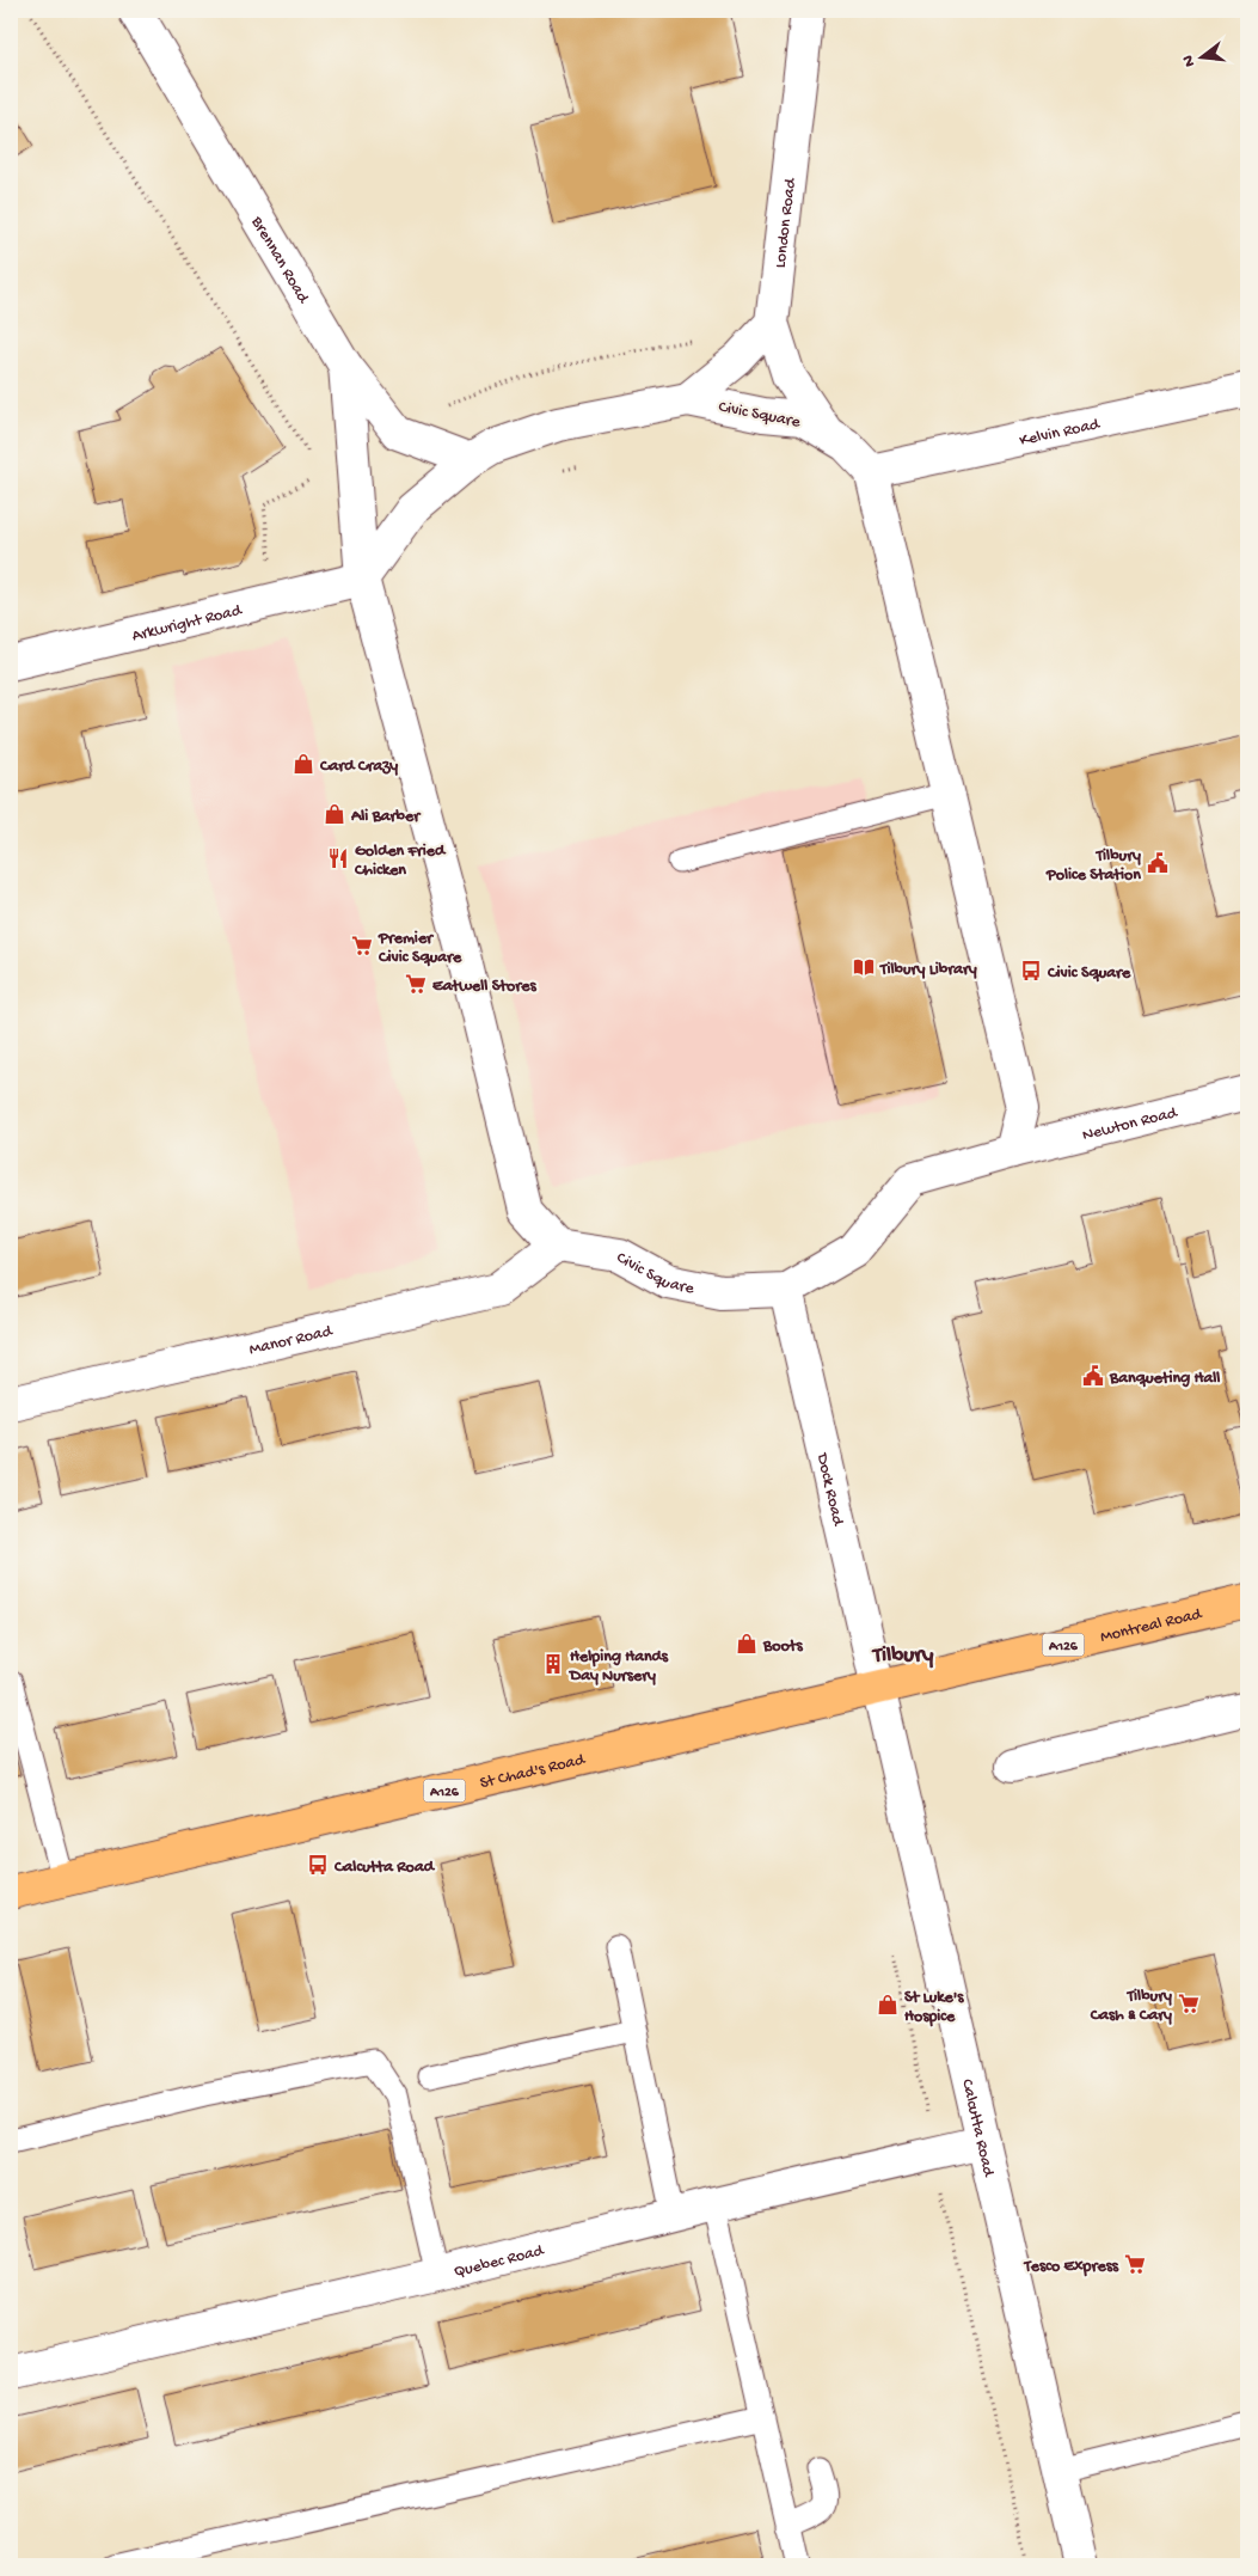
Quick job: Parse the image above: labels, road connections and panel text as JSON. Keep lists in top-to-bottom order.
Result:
{
  "streets": {
    "main road": ["Montreal Road", "A126", "St Chad's Road"],
    "street": [
      "London Road",
      "Brennan Road",
      "Civic Square",
      "Kelvin Road",
      "Arkwright Road",
      "Newton Road",
      "Manor Road",
      "Dock Road",
      "Calcutta Road",
      "Quebec Road"
    ]
  },
  "crossings": [
    ["Brennan Road", "Civic Square"],
    ["Civic Square", "Kelvin Road"],
    ["Civic Square", "Arkwright Road"],
    ["Civic Square", "Newton Road"],
    ["Civic Square", "Manor Road"],
    ["Civic Square", "Dock Road"],
    ["Dock Road", "Montreal Road"],
    ["Dock Road", "St Chad's Road"],
    ["Dock Road", "Calcutta Road"],
    ["Montreal Road", "St Chad's Road"],
    ["Montreal Road", "Calcutta Road"],
    ["St Chad's Road", "Calcutta Road"],
    ["Calcutta Road", "Quebec Road"]
  ],
  "districts": ["Tilbury"],
  "places": {
    "shop": [
      "Card Crazy",
      "Ali Barber",
      "Boots",
      "St Luke's Hospice"
    ],
    "restaurant": ["Golden Fried Chicken"],
    "public building": ["Tilbury Police Station", "Banqueting Hall"],
    "supermarket": [
      "Premier Civic Square",
      "Eatwell Stores",
      "Tilbury Cash & Cary",
      "Tesco Express"
    ],
    "library": ["Tilbury Library"],
    "bus stop": ["Civic Square", "Calcutta Road"],
    "building": ["Helping Hands Day Nursery"]
  },
  "north": "left"
}
